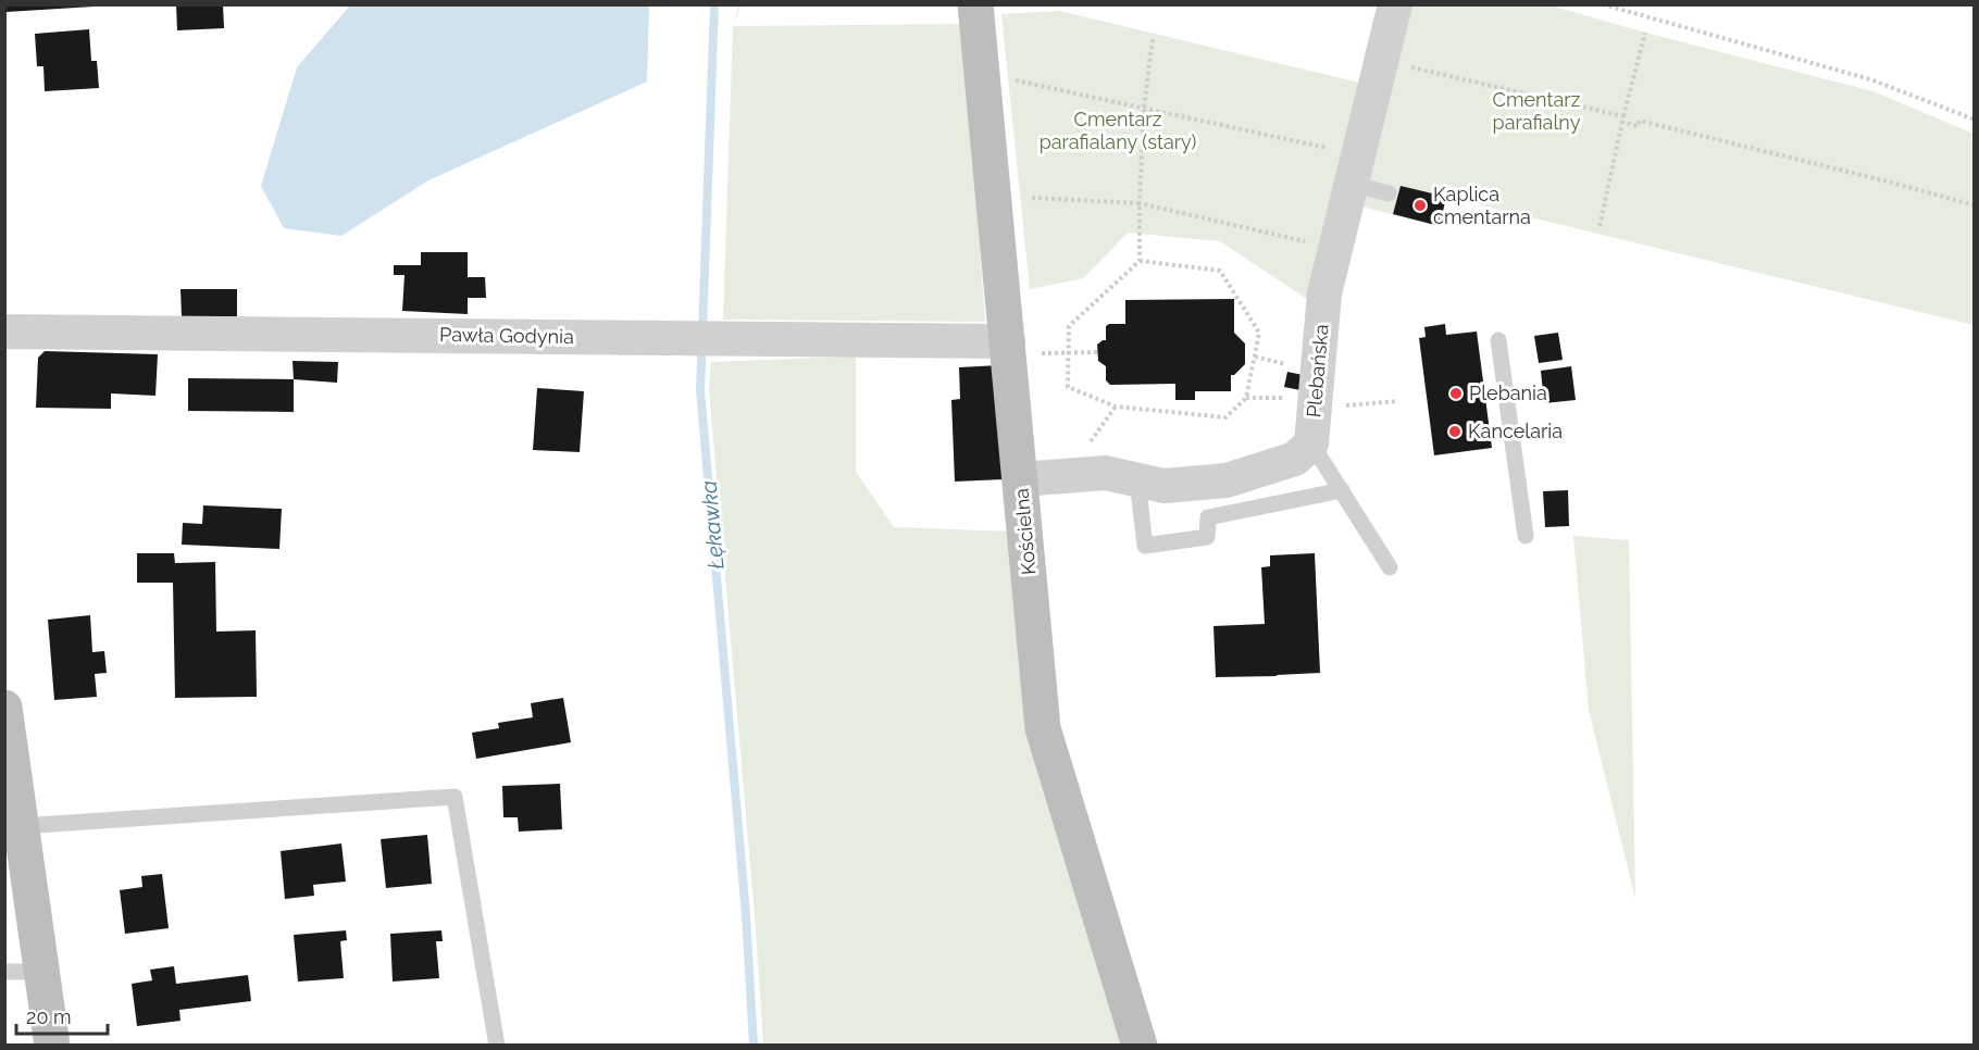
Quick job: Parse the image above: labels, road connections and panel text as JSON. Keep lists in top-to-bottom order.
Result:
{
  "streets": {
    "street": ["Pawła Godynia", "Plebańska", "Kościelna"]
  },
  "crossings": [
    ["Pawła Godynia", "Kościelna"],
    ["Plebańska", "Kościelna"]
  ],
  "water": ["Łękawka"],
  "parks": ["Cmentarz parafialny", "Cmentarz parafialany (stary)"],
  "places": ["Kaplica cmentarna", "Plebania", "Kancelaria"],
  "scale_bar": "20 m"
}
